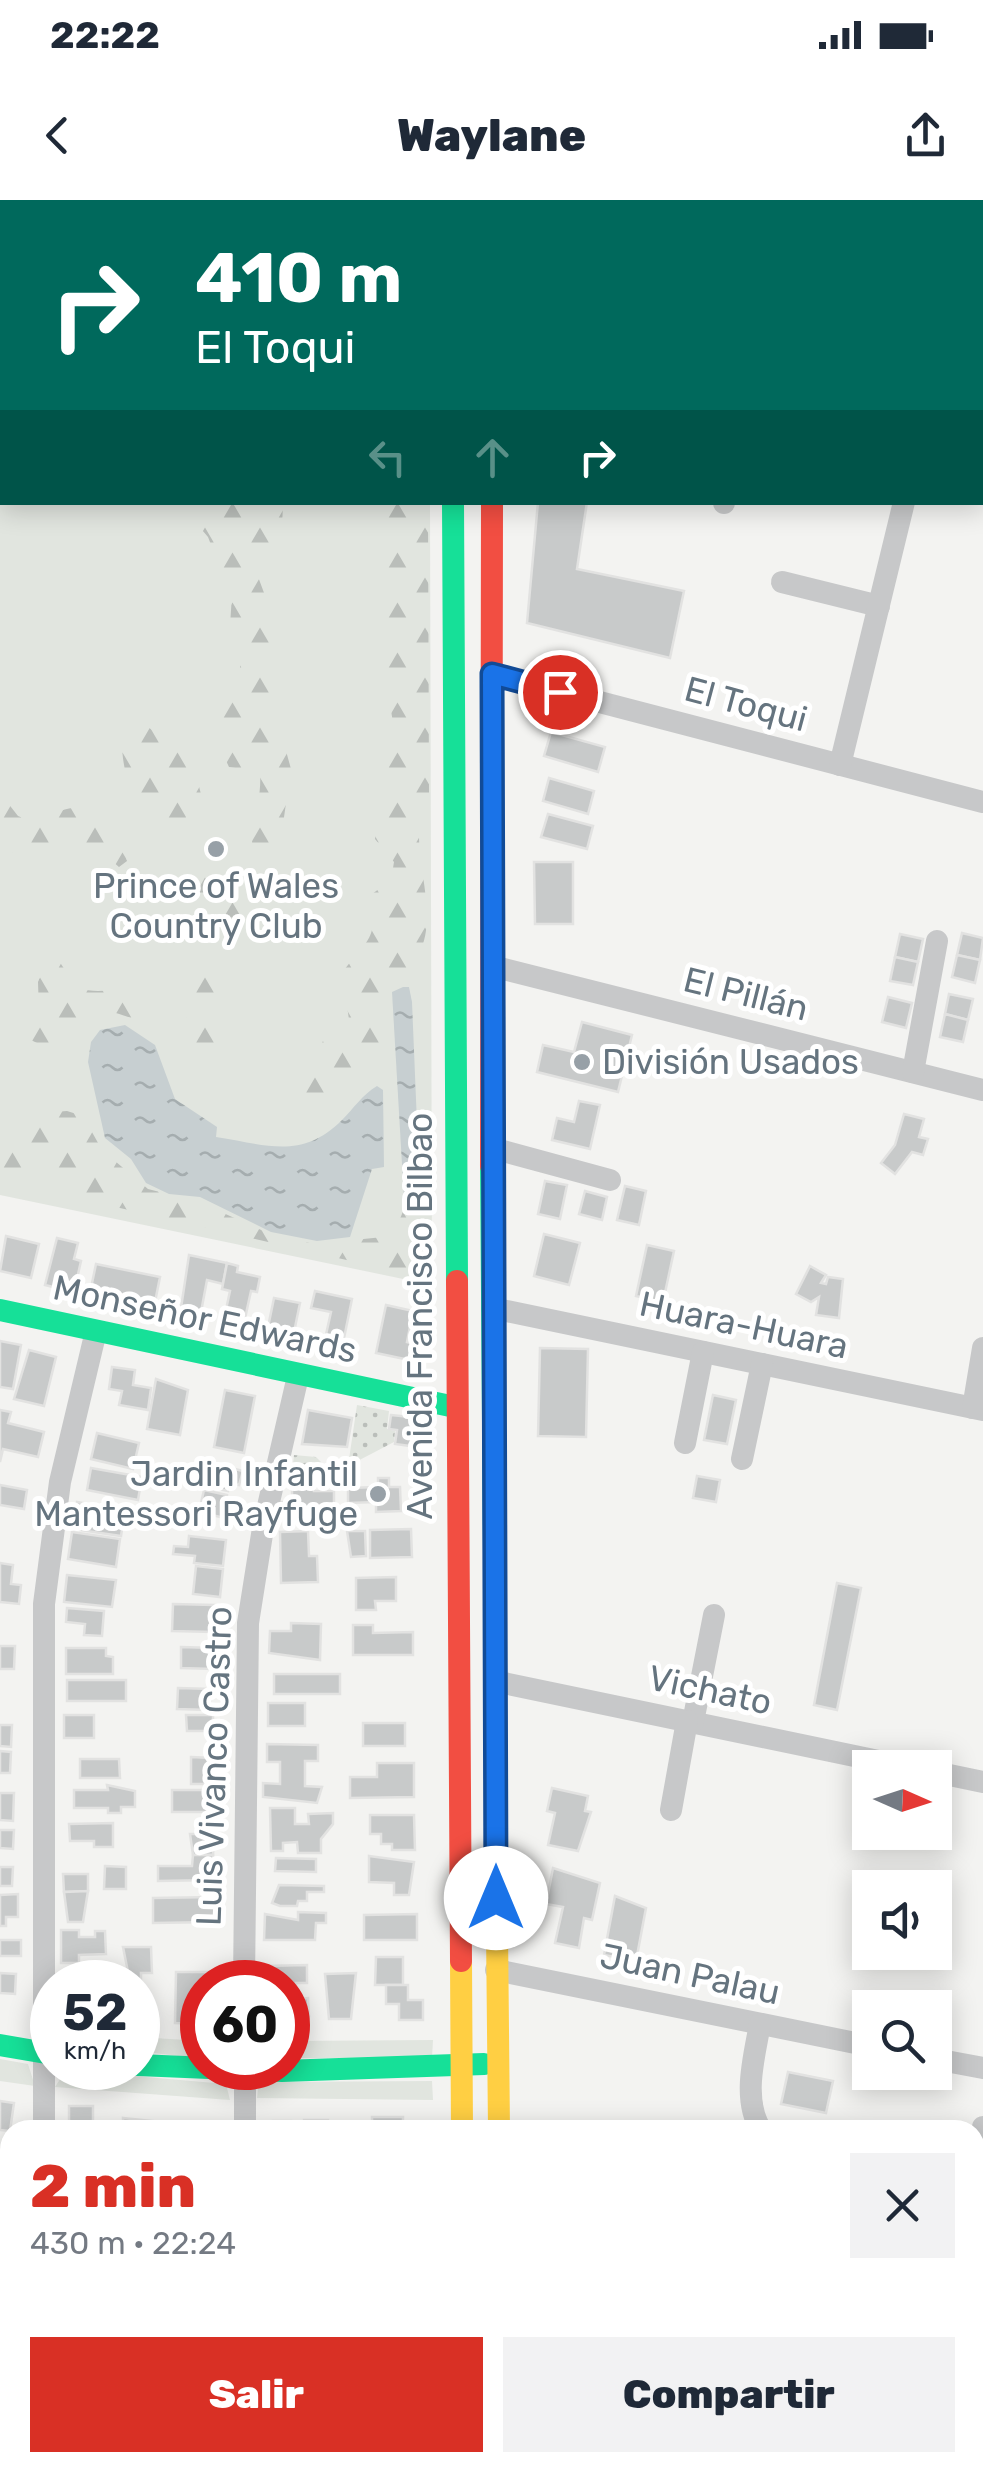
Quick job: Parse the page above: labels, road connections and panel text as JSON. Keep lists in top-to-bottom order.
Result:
{
  "streets": {
    "main road": ["Avenida Francisco Bilbao", "Monseñor Edwards"],
    "street": [
      "El Toqui",
      "El Pillán",
      "Huara-Huara",
      "Vichato",
      "Luis Vivanco Castro",
      "Juan Palau"
    ]
  },
  "crossings": [
    ["El Toqui", "Avenida Francisco Bilbao"],
    ["El Pillán", "Avenida Francisco Bilbao"],
    ["Avenida Francisco Bilbao", "Monseñor Edwards"],
    ["Avenida Francisco Bilbao", "Huara-Huara"],
    ["Avenida Francisco Bilbao", "Vichato"],
    ["Avenida Francisco Bilbao", "Juan Palau"],
    ["Monseñor Edwards", "Luis Vivanco Castro"]
  ],
  "places": ["Prince of Wales Country Club", "División Usados", "Jardin Infantil Mantessori Rayfuge"],
  "north": "right",
  "page": {
    "status": "22:22",
    "header": "Waylane",
    "turn": ["410 m", "El Toqui"],
    "speed": "52 km/h",
    "limit": "60",
    "heading": ["2 min", "430 m · 22:24"],
    "buttons": ["Salir", "Compartir"]
  }
}
